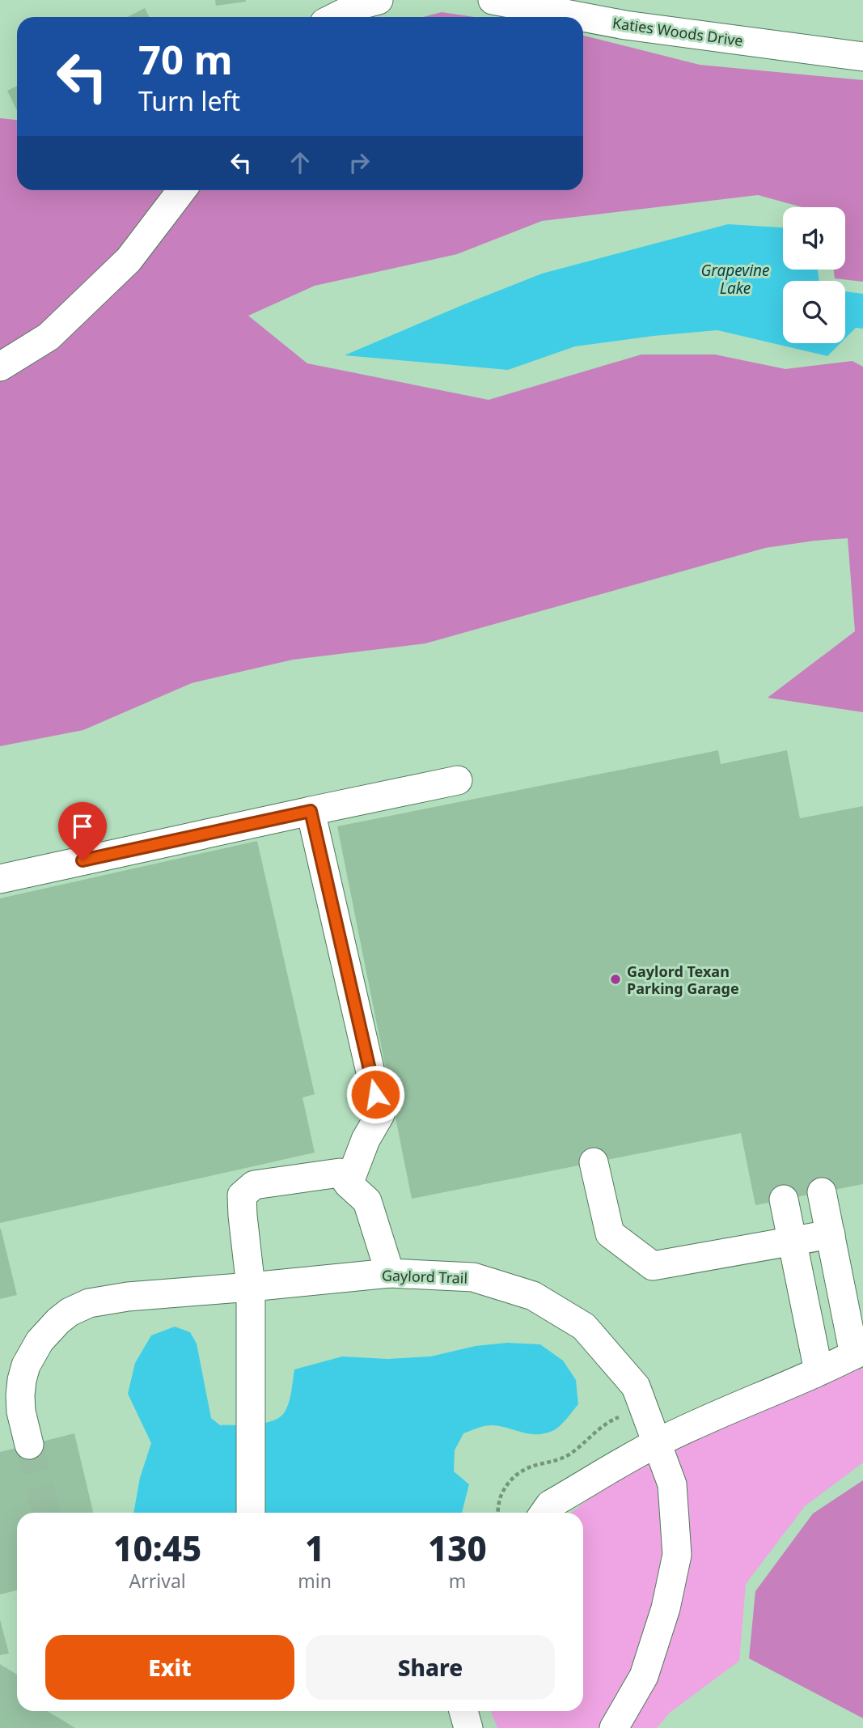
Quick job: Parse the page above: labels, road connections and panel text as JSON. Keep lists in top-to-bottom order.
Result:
{
  "streets": {
    "street": ["Katies Woods Drive", "Gaylord Trail"]
  },
  "water": ["Grapevine Lake"],
  "places": ["Gaylord Texan Parking Garage"],
  "page": {
    "turn": ["70 m", "Turn left"],
    "eta": [
      "10:45",
      "Arrival",
      "1",
      "min",
      "130",
      "m"
    ],
    "buttons": ["Exit", "Share"]
  }
}
